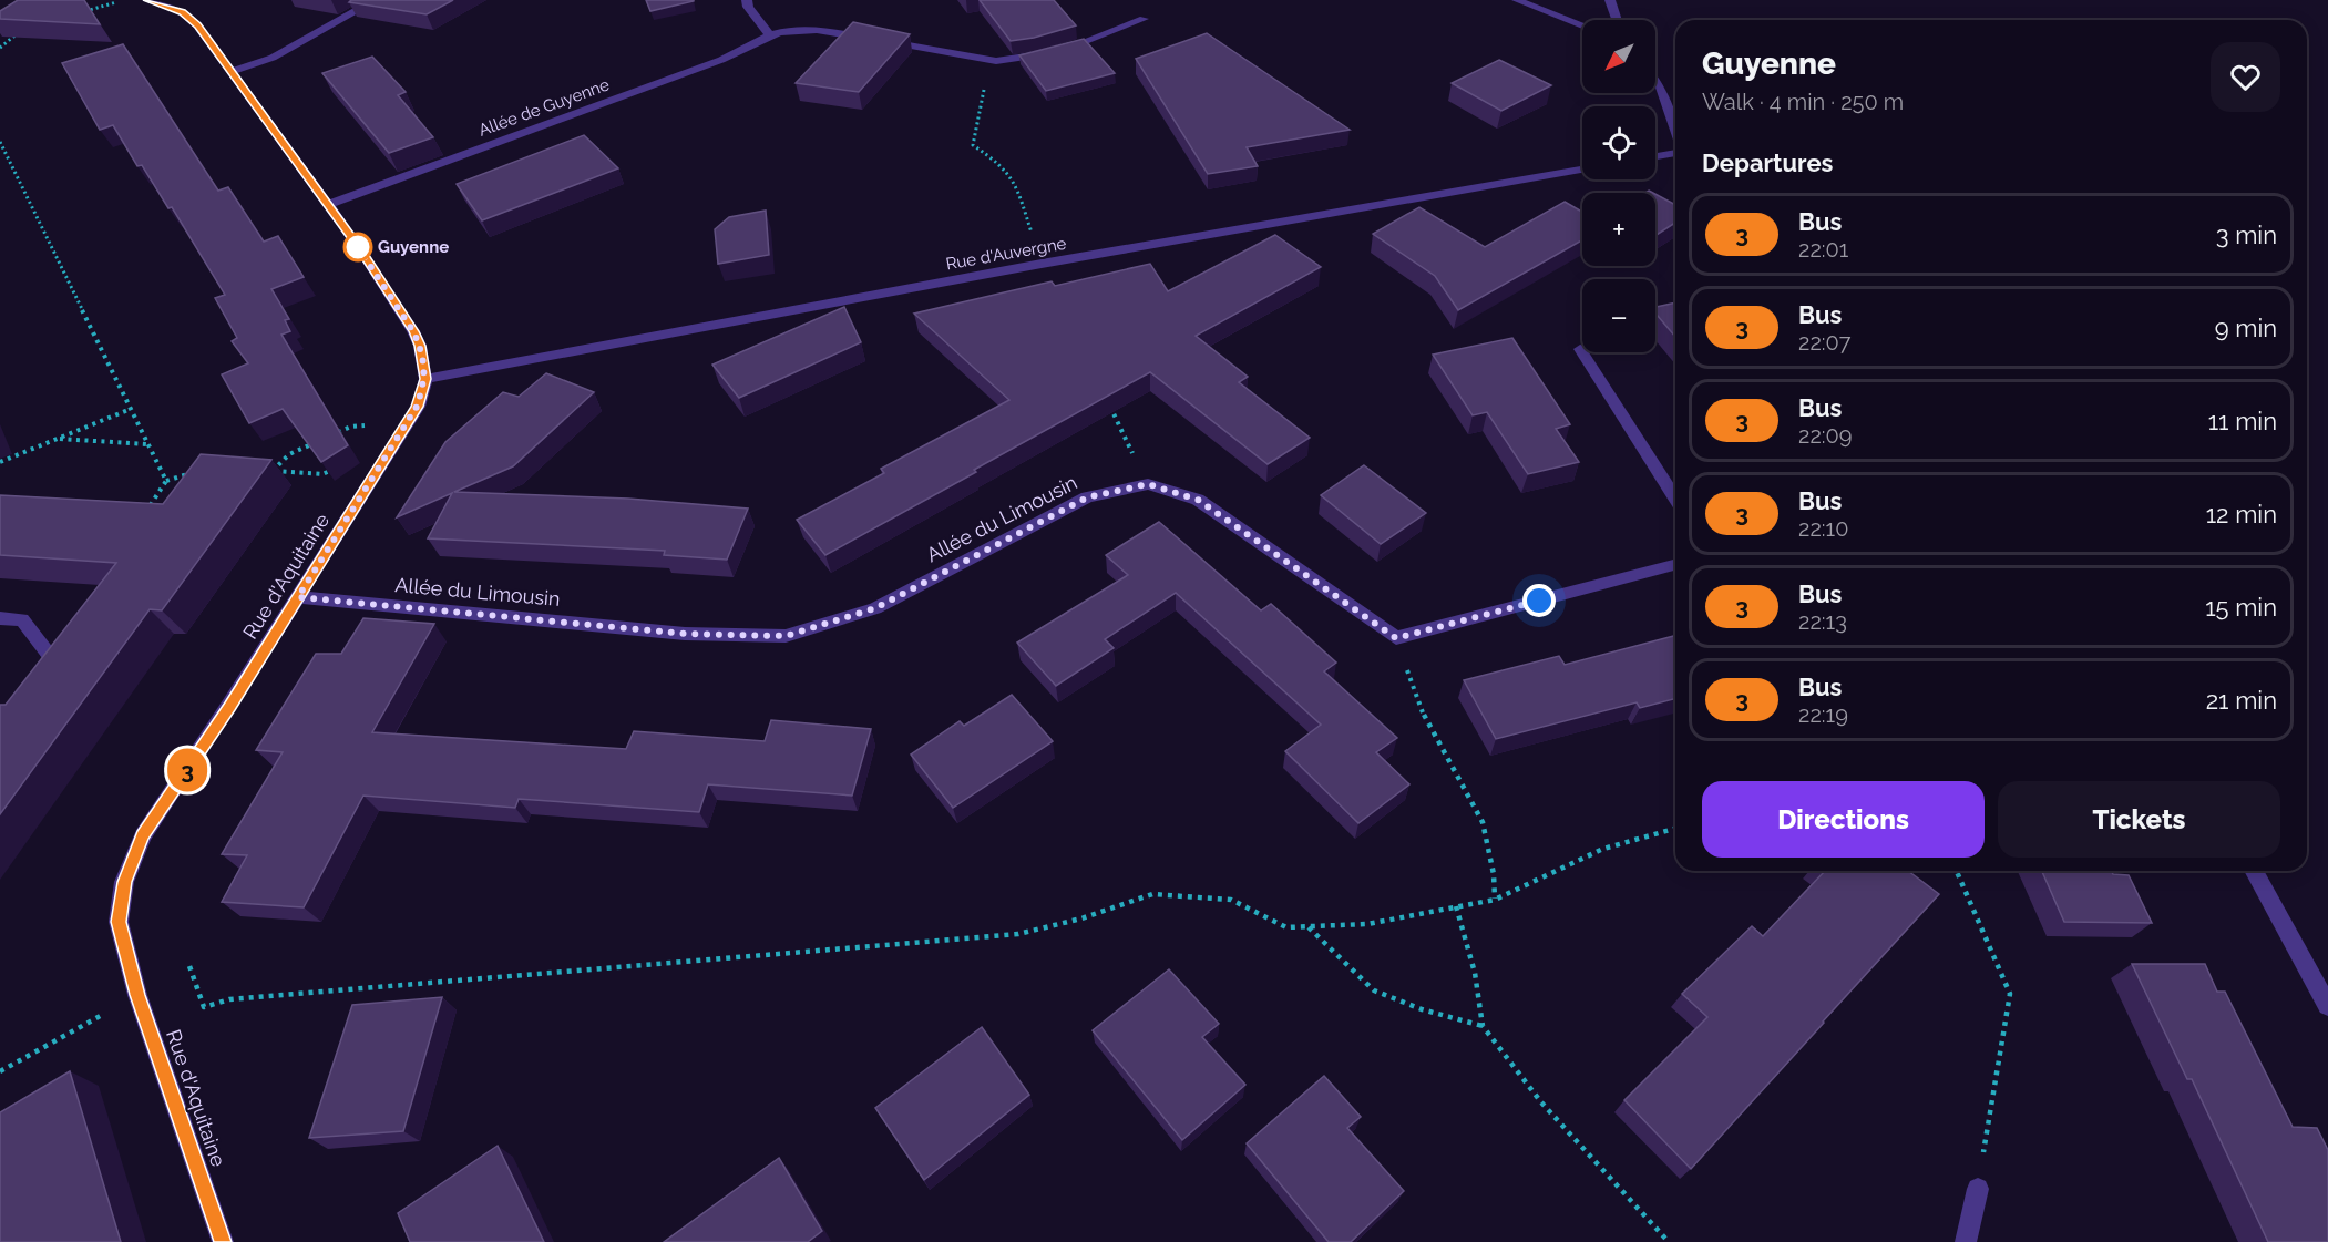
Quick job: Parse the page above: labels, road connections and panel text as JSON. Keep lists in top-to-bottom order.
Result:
{
  "streets": {
    "street": [
      "Allée de Guyenne",
      "Rue d'Auvergne",
      "Allée du Limousin",
      "Rue d'Aquitaine"
    ]
  },
  "crossings": [
    ["Allée de Guyenne", "Rue d'Aquitaine"],
    ["Rue d'Auvergne", "Rue d'Aquitaine"],
    ["Allée du Limousin", "Rue d'Aquitaine"]
  ],
  "places": ["Guyenne"],
  "lines": ["bus line 3"],
  "north": "bottom left",
  "page": {
    "on_map": "3",
    "map_buttons": ["+", "−"],
    "heading": [
      ["Guyenne", "Walk · 4 min · 250 m"],
      "Departures"
    ],
    "list": [
      {
        "mark": "3",
        "name": "Bus",
        "note": "22:01",
        "value": "3 min"
      },
      {
        "mark": "3",
        "name": "Bus",
        "note": "22:07",
        "value": "9 min"
      },
      {
        "mark": "3",
        "name": "Bus",
        "note": "22:09",
        "value": "11 min"
      },
      {
        "mark": "3",
        "name": "Bus",
        "note": "22:10",
        "value": "12 min"
      },
      {
        "mark": "3",
        "name": "Bus",
        "note": "22:13",
        "value": "15 min"
      },
      {
        "mark": "3",
        "name": "Bus",
        "note": "22:19",
        "value": "21 min"
      }
    ],
    "buttons": ["Directions", "Tickets"]
  }
}
